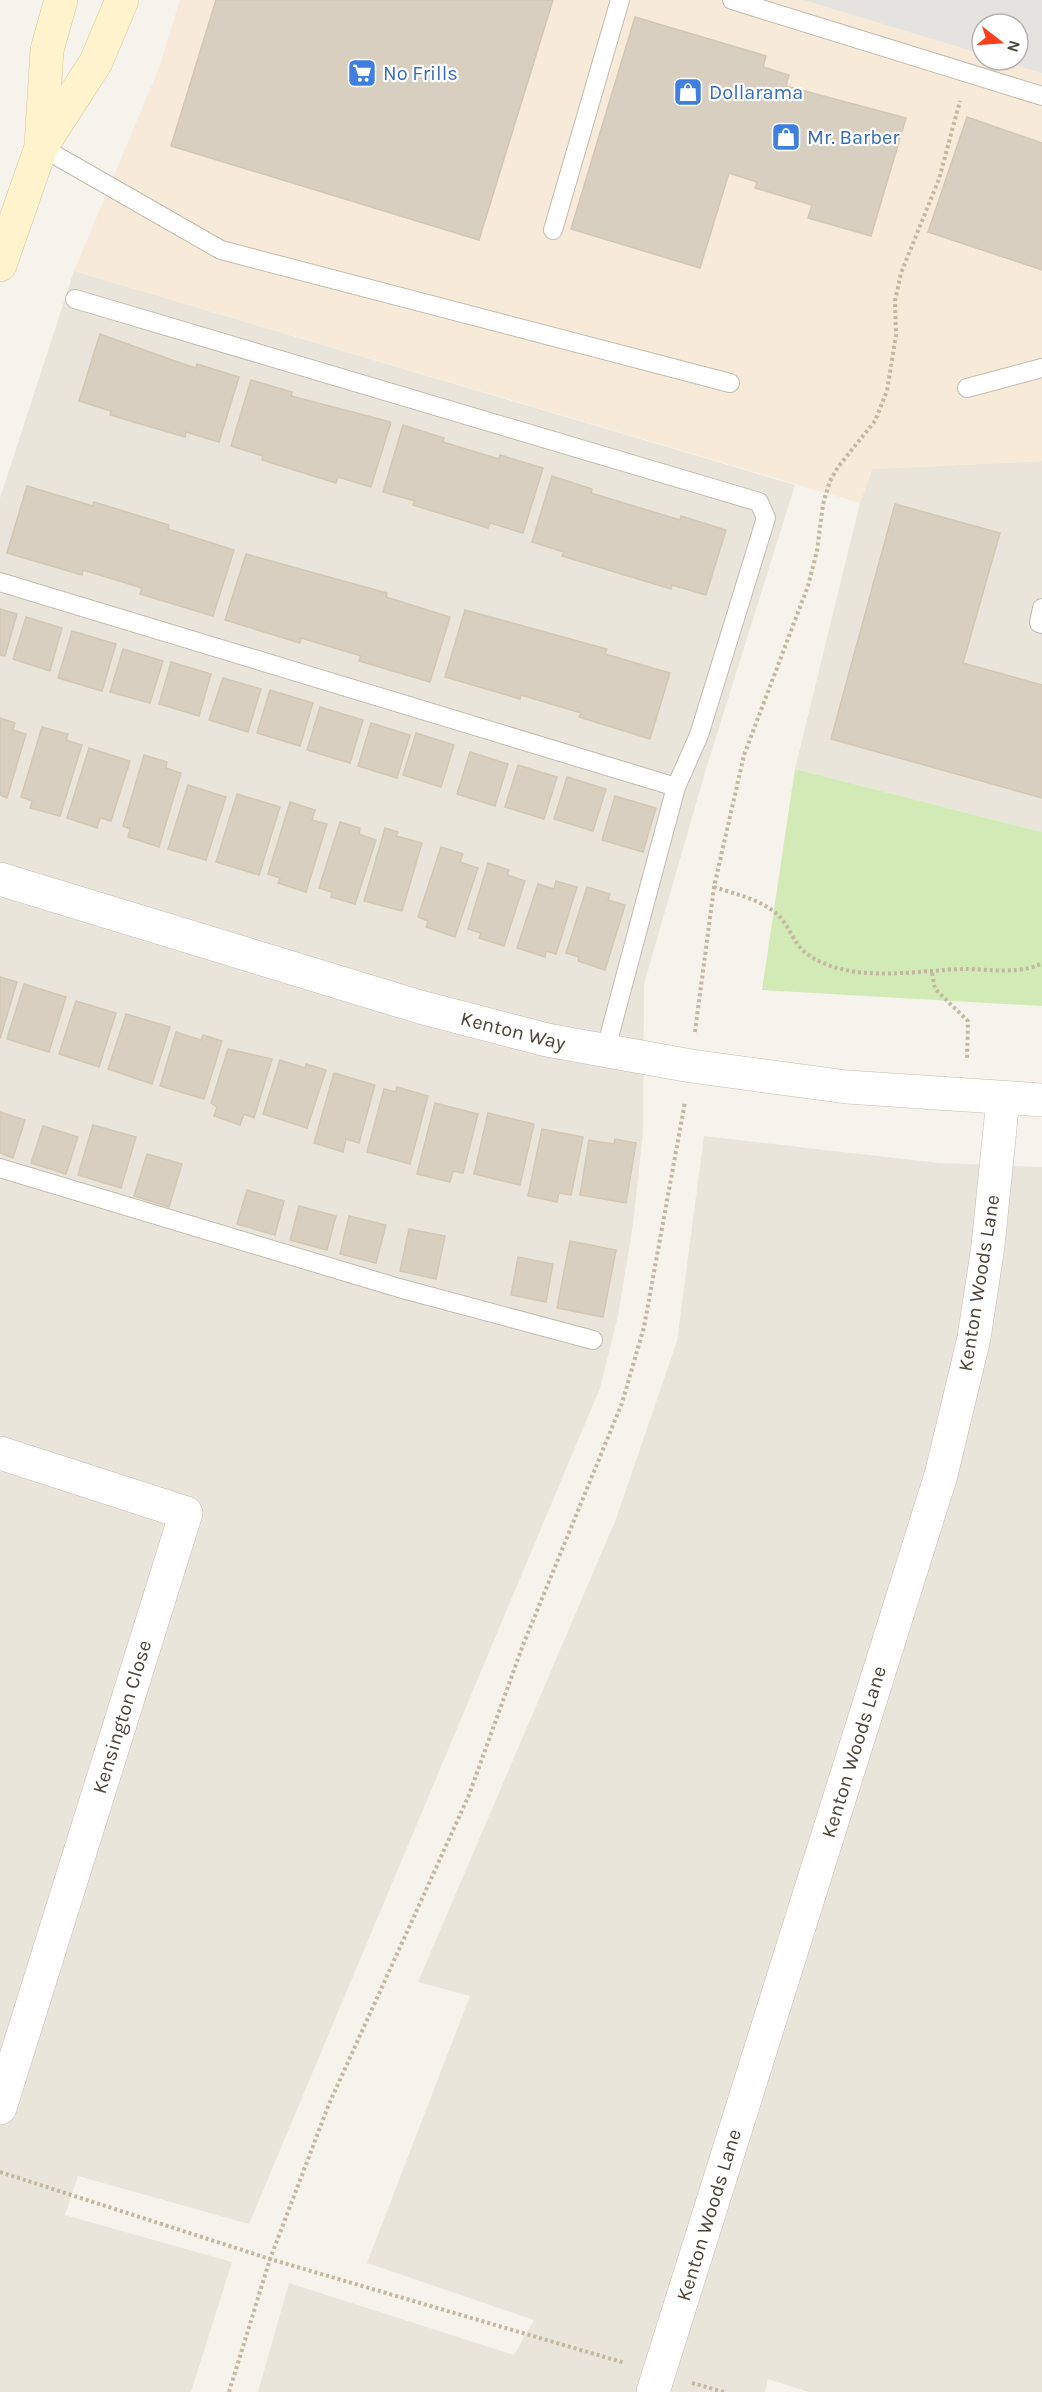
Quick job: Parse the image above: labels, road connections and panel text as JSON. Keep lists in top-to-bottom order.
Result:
{
  "streets": {
    "street": ["Kenton Way", "Kenton Woods Lane", "Kensington Close"]
  },
  "crossings": [
    ["Kenton Way", "Kenton Woods Lane"]
  ],
  "places": {
    "supermarket": ["No Frills"],
    "shop": ["Dollarama", "Mr. Barber"]
  },
  "north": "right"
}
